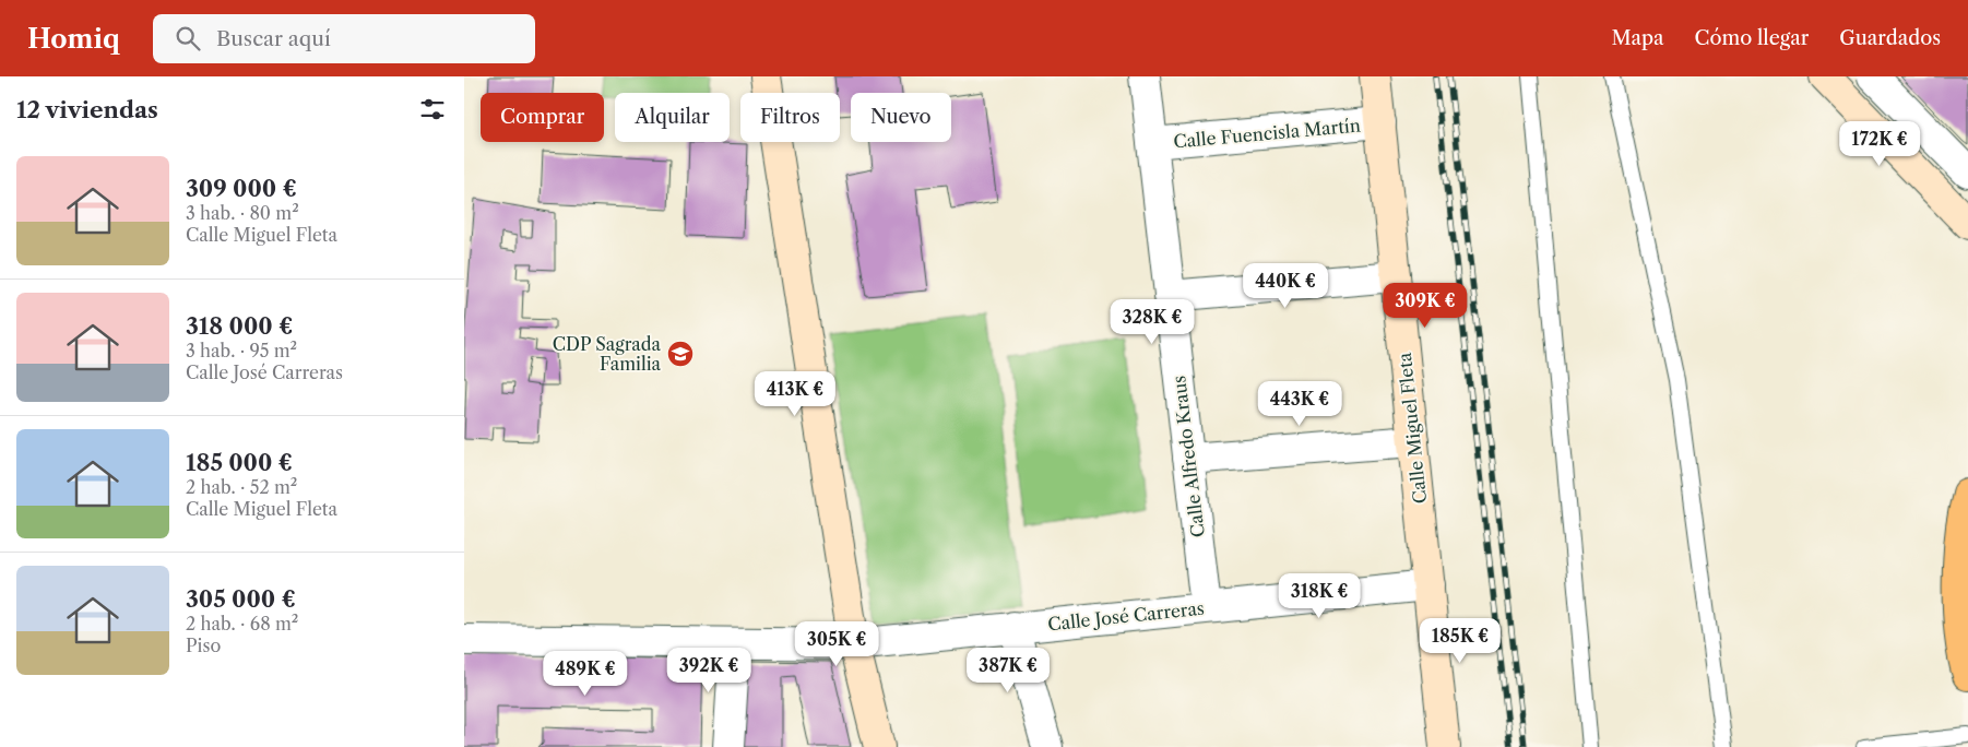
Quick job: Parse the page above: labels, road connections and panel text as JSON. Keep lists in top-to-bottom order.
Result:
{
  "streets": {
    "street": [
      "Calle Fuencisla Martín",
      "Calle Miguel Fleta",
      "Calle Alfredo Kraus",
      "Calle José Carreras"
    ]
  },
  "crossings": [
    ["Calle Fuencisla Martín", "Calle Miguel Fleta"],
    ["Calle Fuencisla Martín", "Calle Alfredo Kraus"],
    ["Calle Miguel Fleta", "Calle José Carreras"],
    ["Calle Alfredo Kraus", "Calle José Carreras"]
  ],
  "places": {
    "school or university": ["CDP Sagrada Familia"]
  },
  "page": {
    "header": "Homiq",
    "search": "Buscar aquí",
    "nav": ["Mapa", "Cómo llegar", "Guardados"],
    "heading": "12 viviendas",
    "chip": [
      "Comprar",
      "Alquilar",
      "Filtros",
      "Nuevo"
    ],
    "price": [
      "172K €",
      "440K €",
      "309K €",
      "328K €",
      "413K €",
      "443K €",
      "318K €",
      "185K €",
      "305K €",
      "392K €",
      "387K €",
      "489K €"
    ],
    "list": [
      {
        "name": "309 000 €",
        "note": "3 hab. · 80 m² · Calle Miguel Fleta"
      },
      {
        "name": "318 000 €",
        "note": "3 hab. · 95 m² · Calle José Carreras"
      },
      {
        "name": "185 000 €",
        "note": "2 hab. · 52 m² · Calle Miguel Fleta"
      },
      {
        "name": "305 000 €",
        "note": "2 hab. · 68 m² · Piso"
      }
    ]
  }
}
